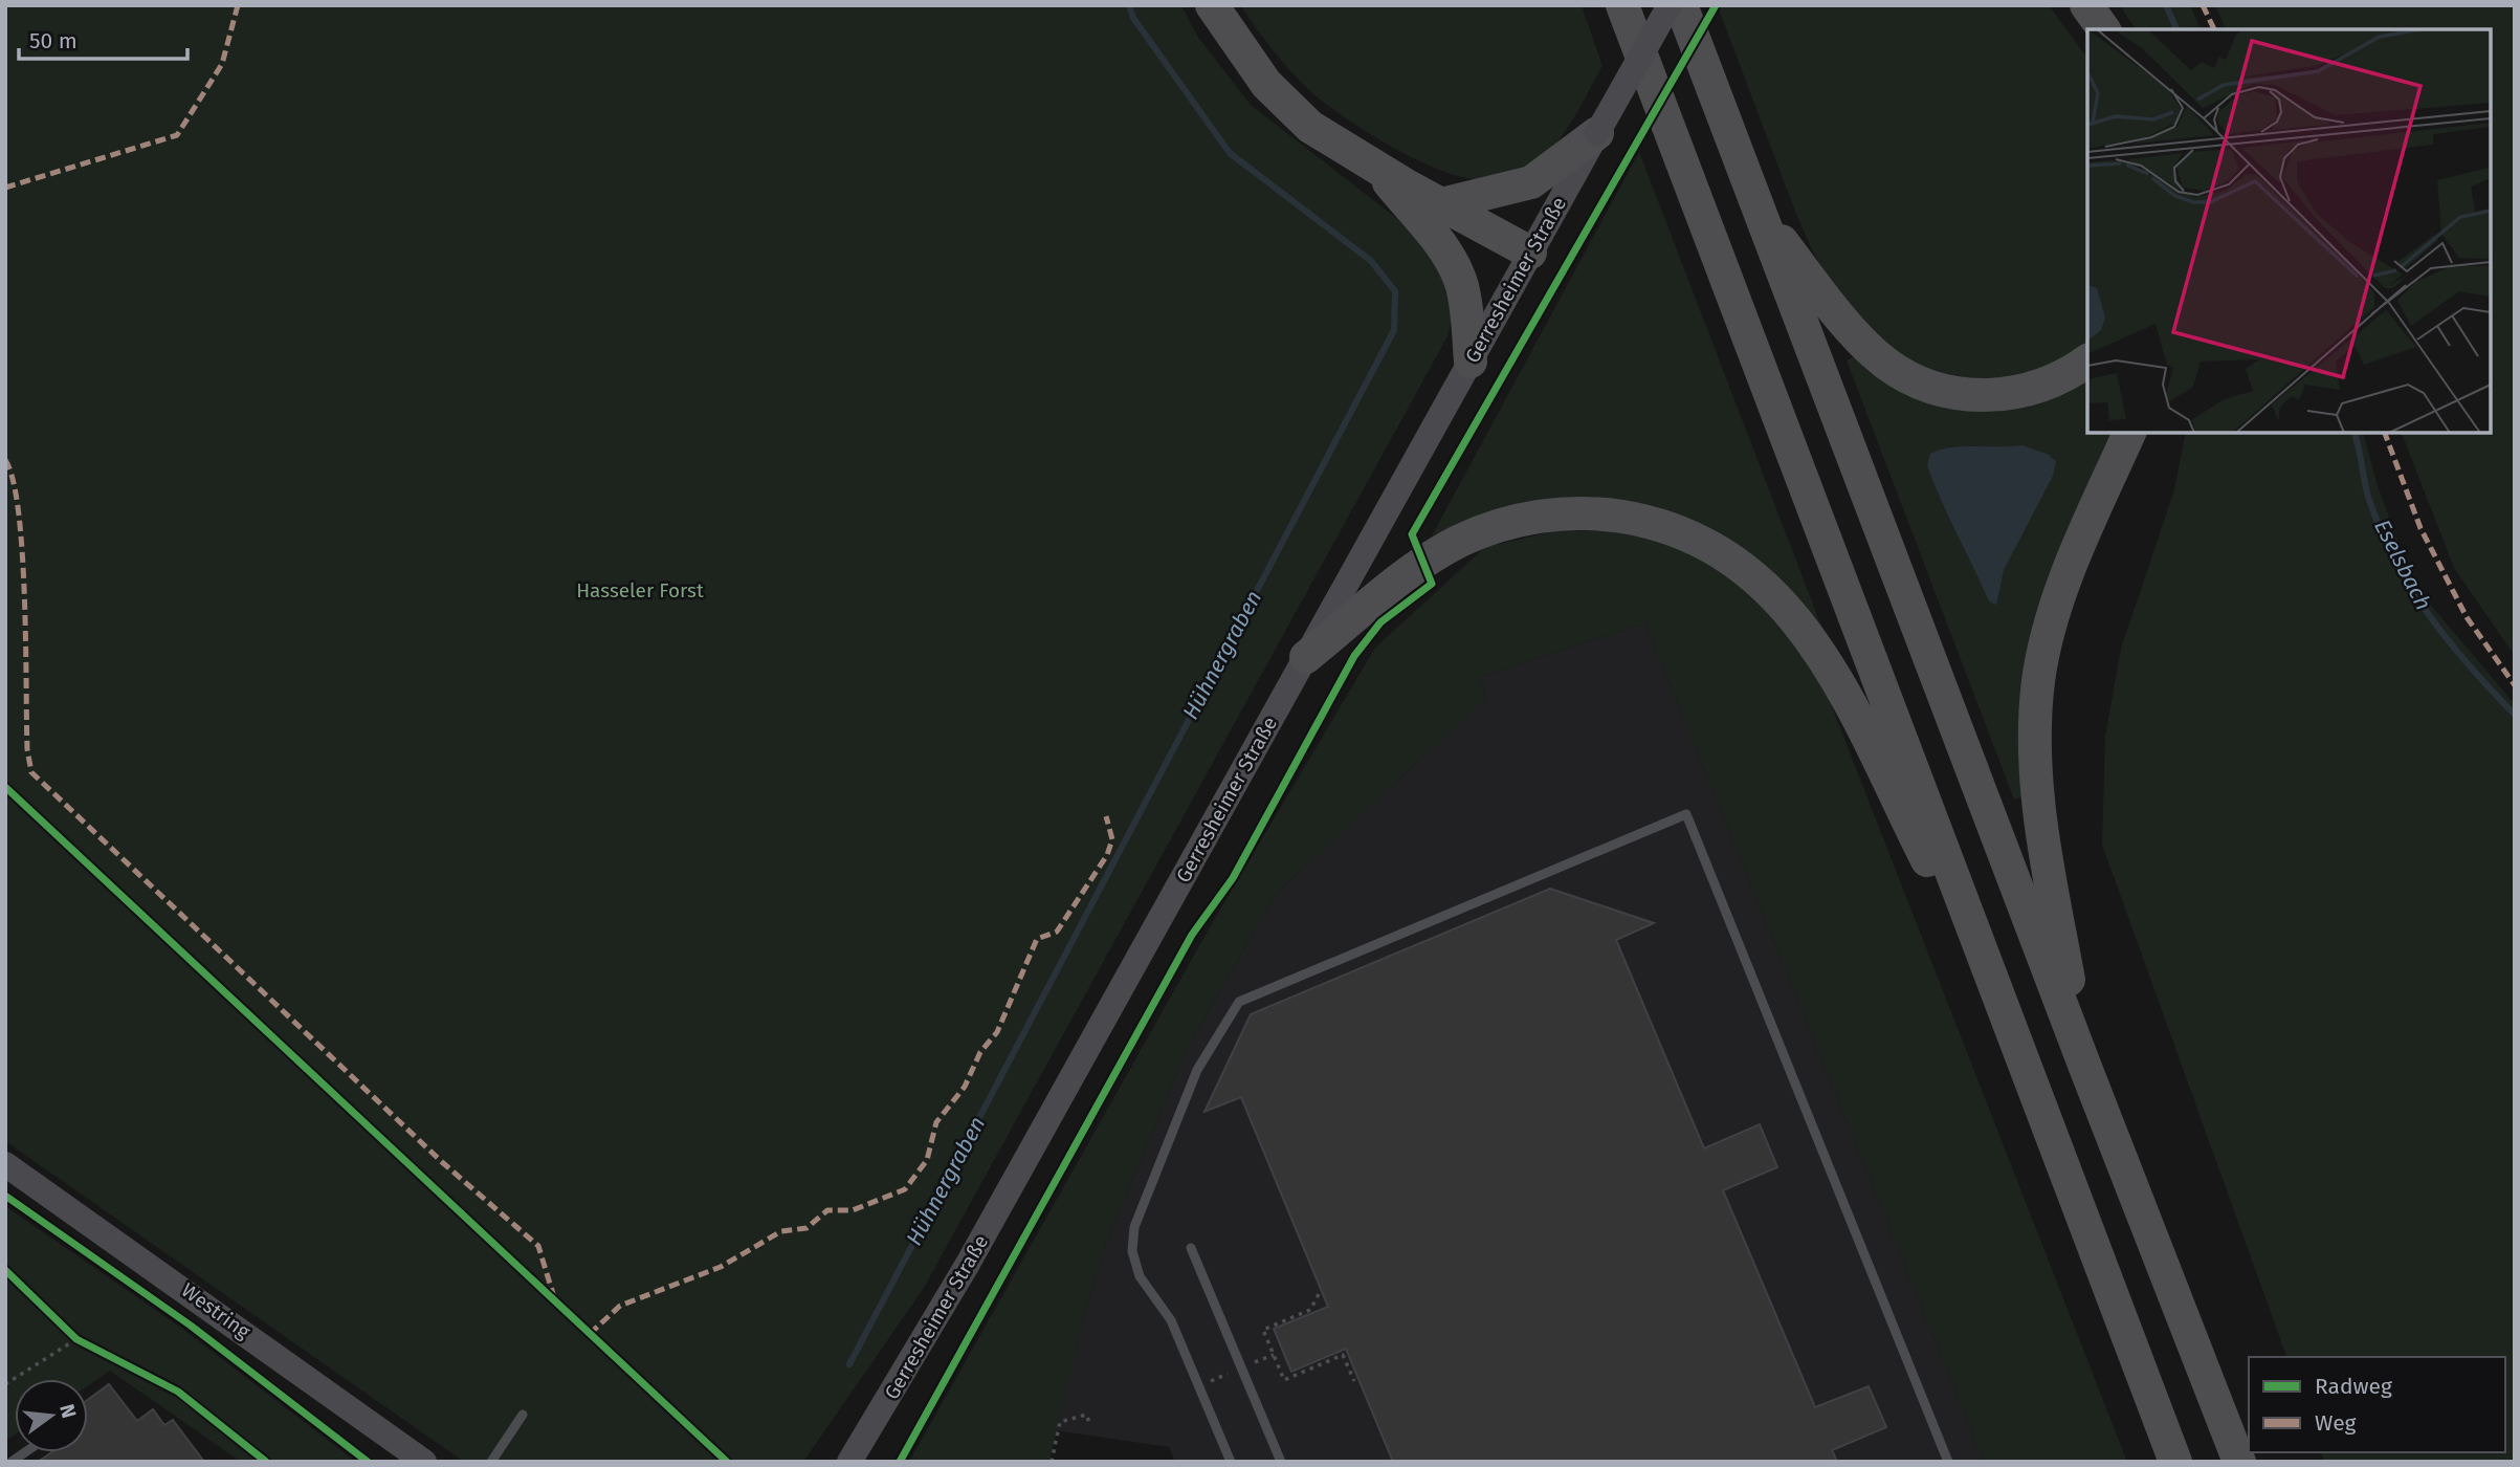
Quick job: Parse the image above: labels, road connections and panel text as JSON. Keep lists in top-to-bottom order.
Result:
{
  "streets": {
    "main road": ["Gerresheimer Straße", "Westring"]
  },
  "water": ["Eselsbach", "Hühnergraben"],
  "parks": ["Hasseler Forst"],
  "legend": ["Radweg", "Weg"],
  "scale_bar": "50 m",
  "north": "right"
}
